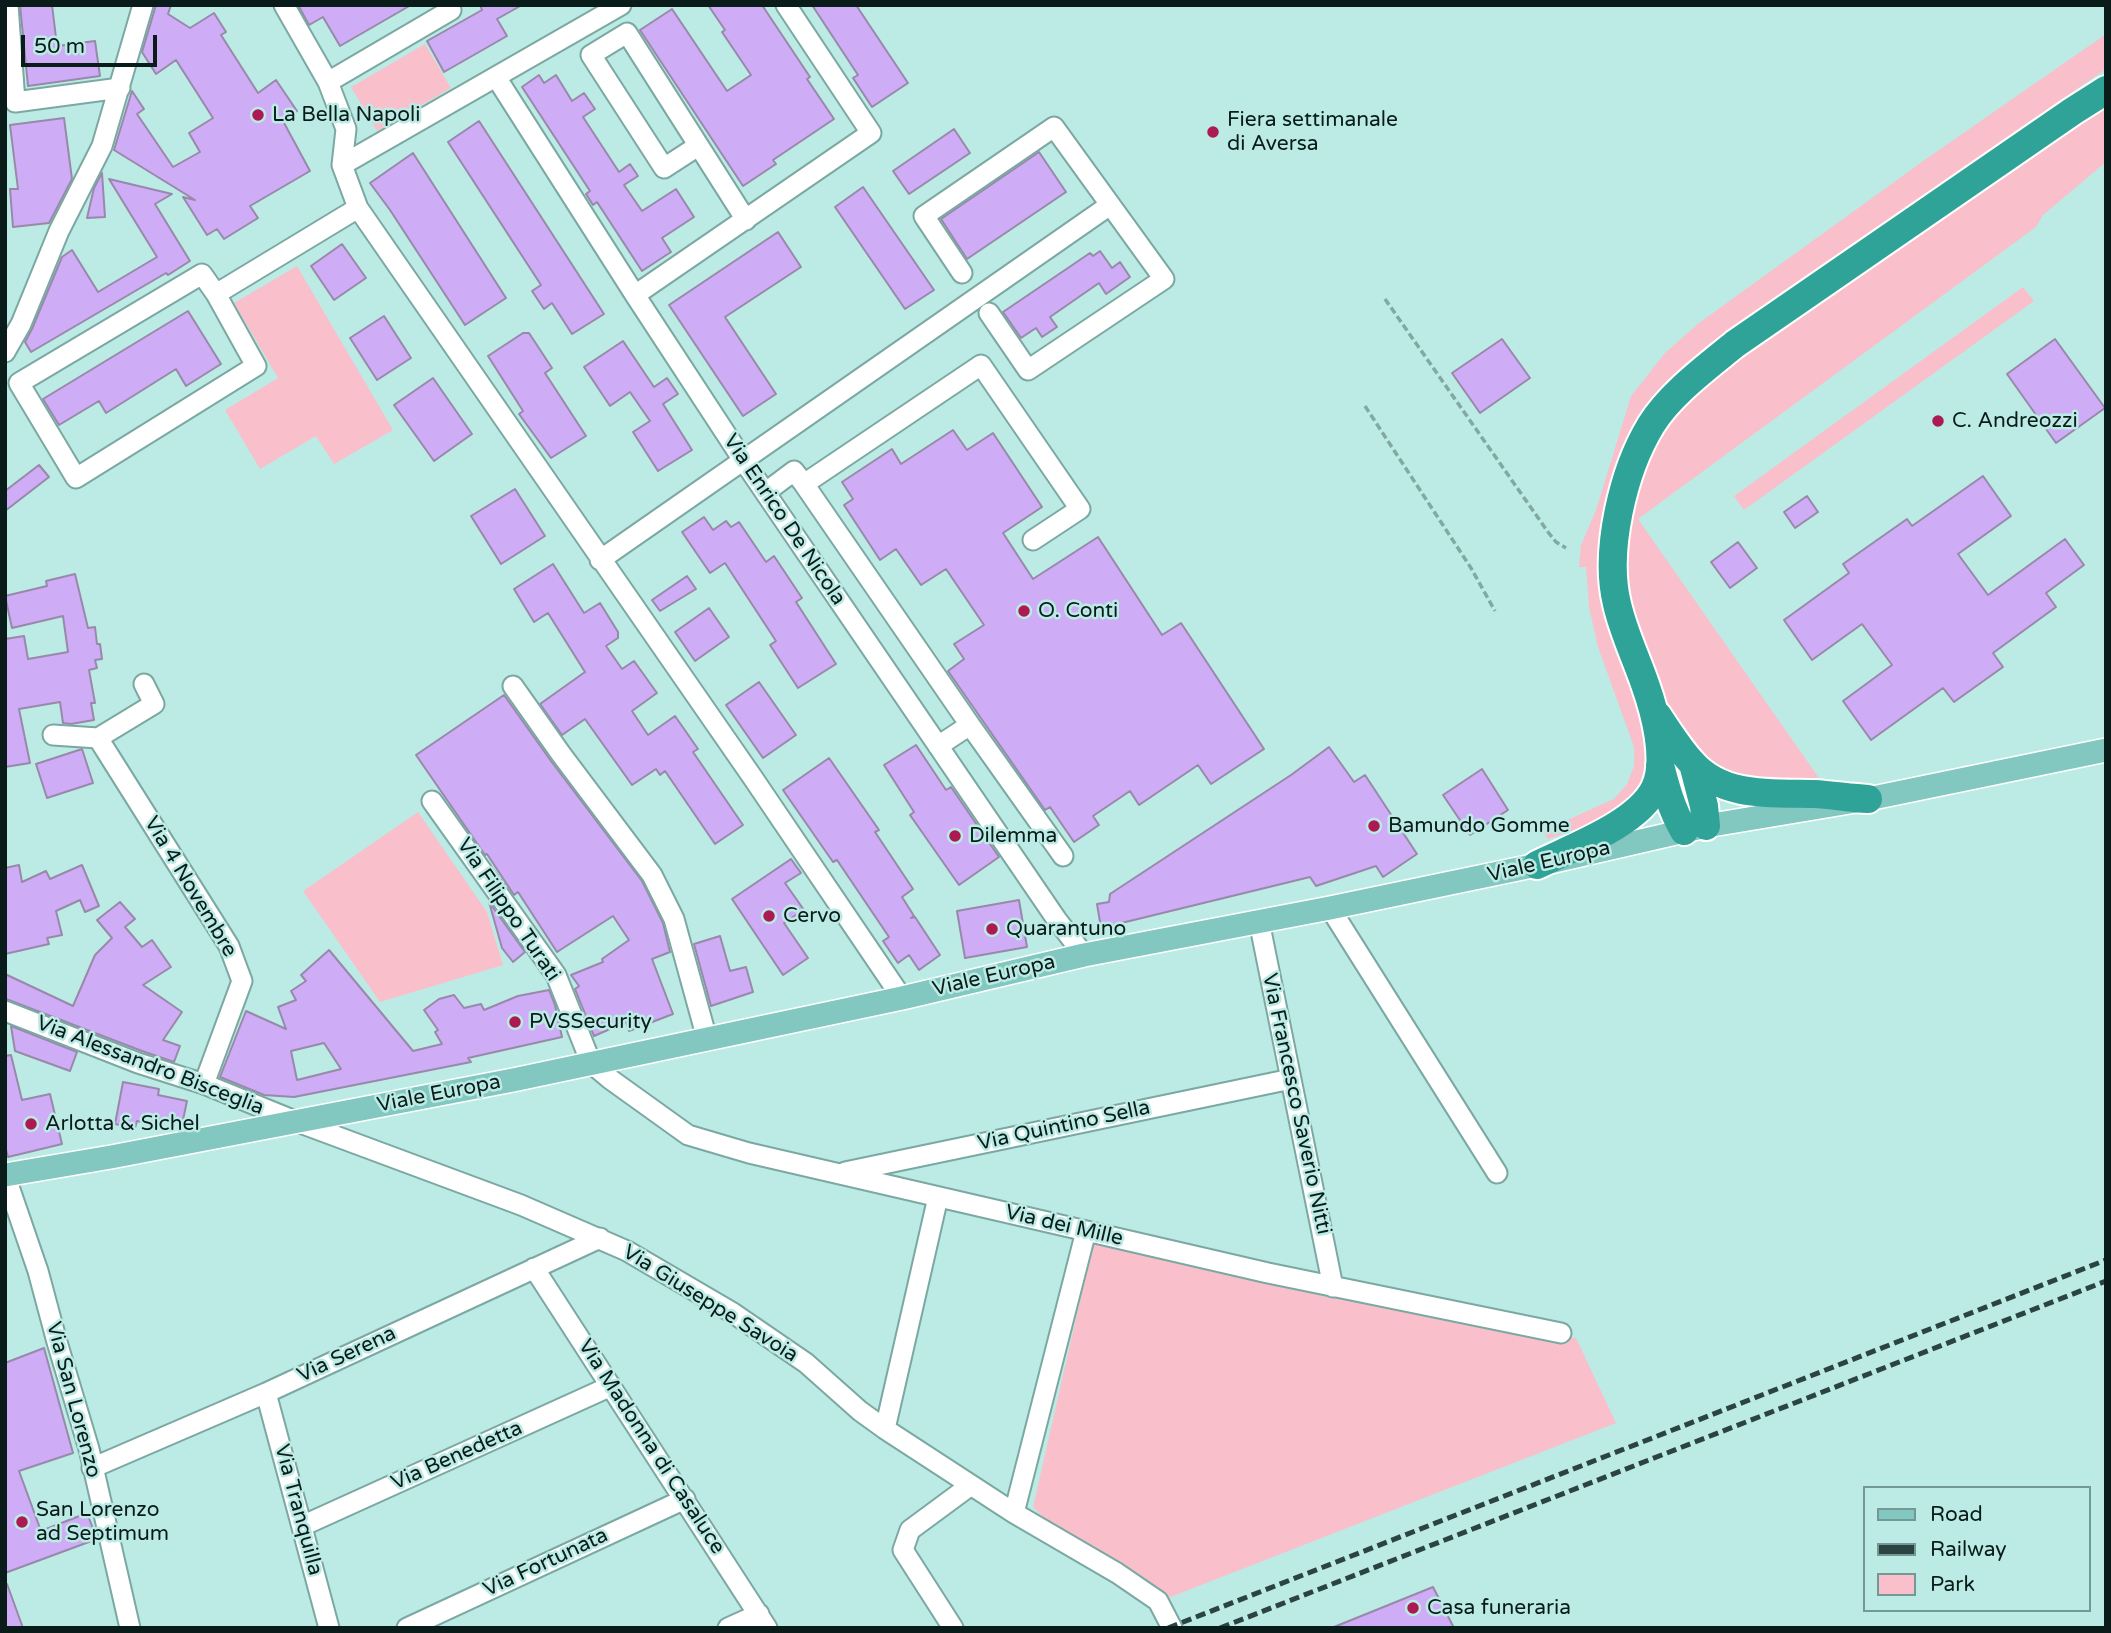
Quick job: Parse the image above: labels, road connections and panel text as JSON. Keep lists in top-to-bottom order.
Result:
{
  "streets": {
    "main road": ["Viale Europa"],
    "street": [
      "Via Enrico De Nicola",
      "Via 4 Novembre",
      "Via Filippo Turati",
      "Via Alessandro Bisceglia",
      "Via Francesco Saverio Nitti",
      "Via Quintino Sella",
      "Via dei Mille",
      "Via Giuseppe Savoia",
      "Via Serena",
      "Via San Lorenzo",
      "Via Madonna di Casaluce",
      "Via Benedetta",
      "Via Tranquilla",
      "Via Fortunata"
    ]
  },
  "crossings": [
    ["Via Enrico De Nicola", "Viale Europa"],
    ["Viale Europa", "Via Filippo Turati"],
    ["Viale Europa", "Via Alessandro Bisceglia"],
    ["Viale Europa", "Via Francesco Saverio Nitti"],
    ["Viale Europa", "Via dei Mille"],
    ["Viale Europa", "Via Giuseppe Savoia"],
    ["Viale Europa", "Via San Lorenzo"],
    ["Via 4 Novembre", "Via Alessandro Bisceglia"],
    ["Via Filippo Turati", "Via dei Mille"],
    ["Via Alessandro Bisceglia", "Via Giuseppe Savoia"],
    ["Via Francesco Saverio Nitti", "Via Quintino Sella"],
    ["Via Francesco Saverio Nitti", "Via dei Mille"],
    ["Via Quintino Sella", "Via dei Mille"],
    ["Via Giuseppe Savoia", "Via Serena"],
    ["Via Serena", "Via San Lorenzo"],
    ["Via Serena", "Via Madonna di Casaluce"],
    ["Via Serena", "Via Tranquilla"],
    ["Via Madonna di Casaluce", "Via Benedetta"],
    ["Via Madonna di Casaluce", "Via Fortunata"],
    ["Via Benedetta", "Via Tranquilla"]
  ],
  "places": [
    "La Bella Napoli",
    "Fiera settimanale di Aversa",
    "C. Andreozzi",
    "O. Conti",
    "Bamundo Gomme",
    "Dilemma",
    "Cervo",
    "Quarantuno",
    "PVSSecurity",
    "Arlotta & Sichel",
    "San Lorenzo ad Septimum",
    "Casa funeraria"
  ],
  "legend": ["Road", "Railway", "Park"],
  "scale_bar": "50 m"
}
